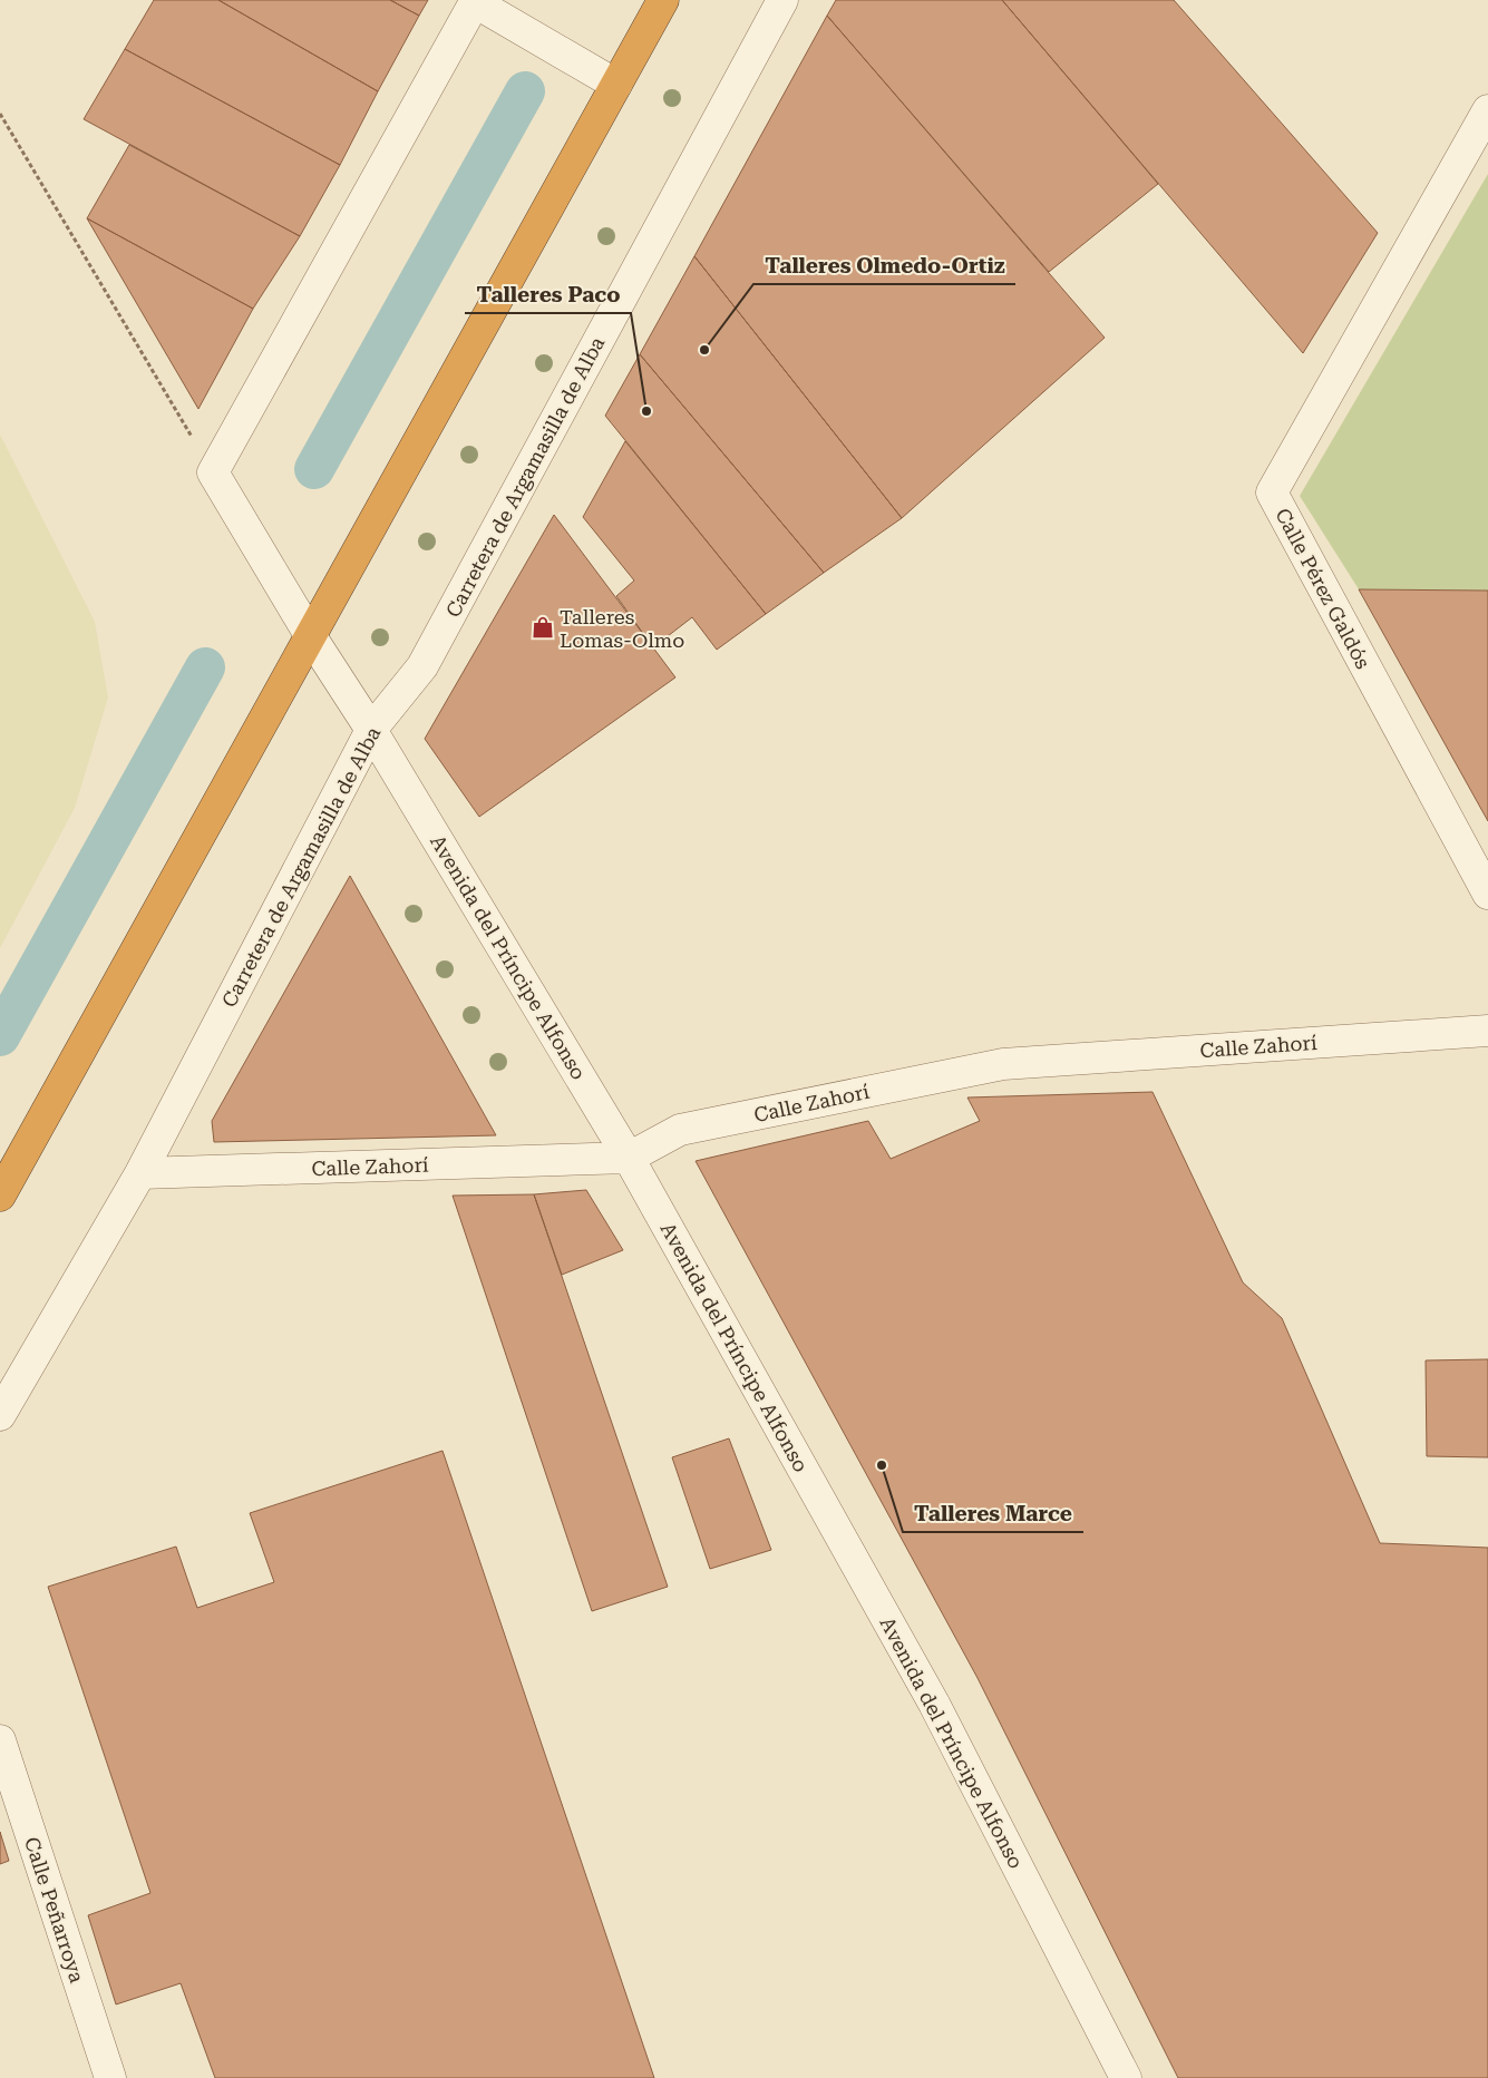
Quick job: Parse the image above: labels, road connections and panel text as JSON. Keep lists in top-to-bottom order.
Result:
{
  "streets": {
    "street": [
      "Carretera de Argamasilla de Alba",
      "Calle Pérez Galdós",
      "Avenida del Príncipe Alfonso",
      "Calle Zahorí",
      "Calle Peñarroya"
    ]
  },
  "crossings": [
    ["Carretera de Argamasilla de Alba", "Avenida del Príncipe Alfonso"],
    ["Carretera de Argamasilla de Alba", "Calle Zahorí"],
    ["Avenida del Príncipe Alfonso", "Calle Zahorí"]
  ],
  "places": {
    "other": ["Talleres Olmedo-Ortiz", "Talleres Paco", "Talleres Marce"],
    "shop": ["Talleres Lomas-Olmo"]
  }
}
